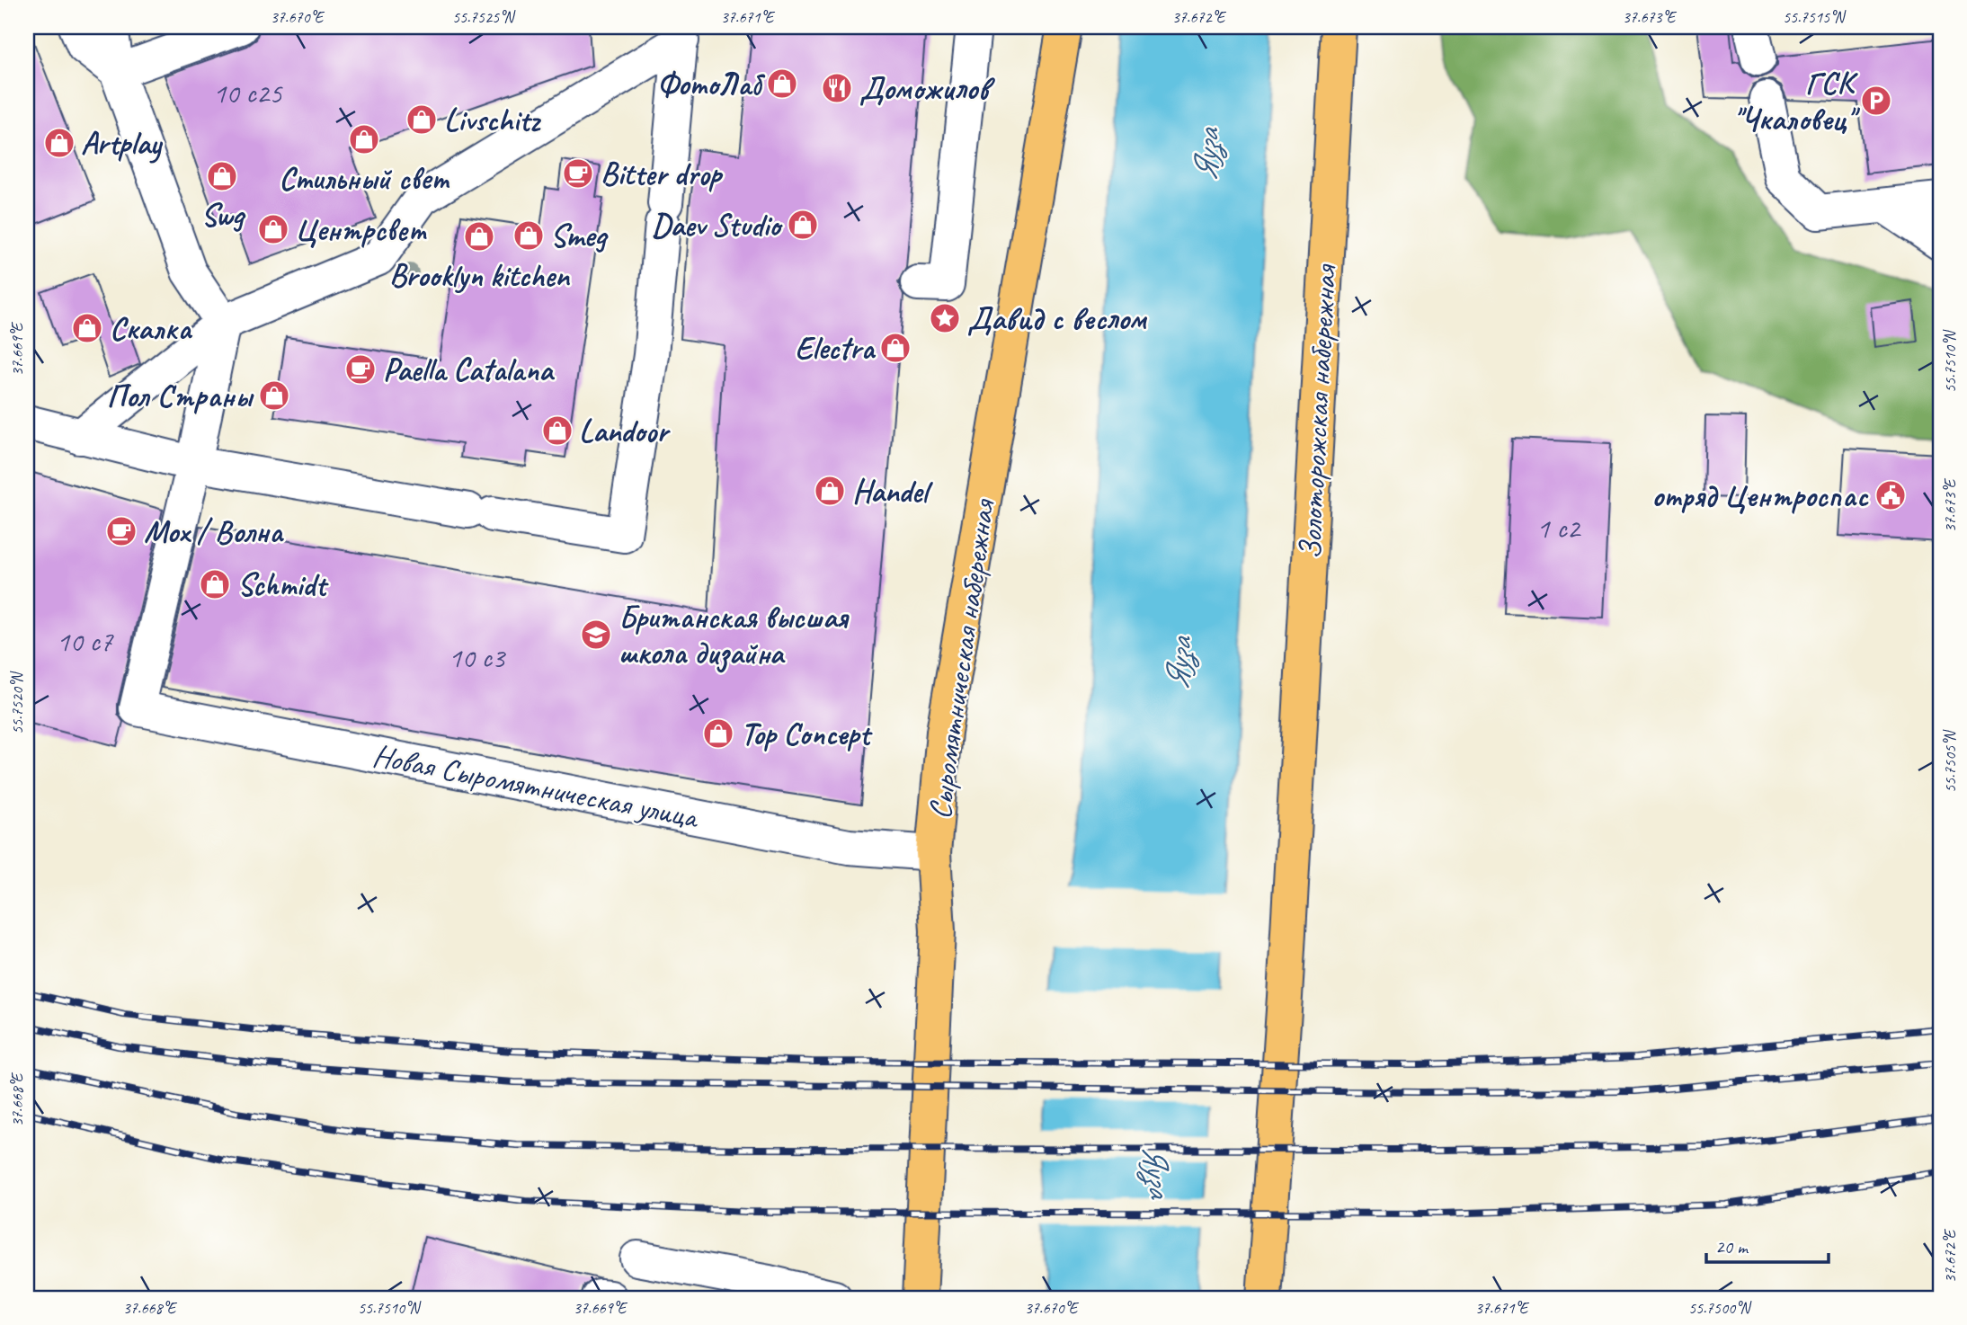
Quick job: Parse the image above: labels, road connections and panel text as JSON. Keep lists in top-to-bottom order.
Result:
{
  "streets": {
    "main road": ["Золоторожская набережная", "Сыромятническая набережная"],
    "street": ["Новая Сыромятническая улица"]
  },
  "crossings": [
    ["Сыромятническая набережная", "Новая Сыромятническая улица"]
  ],
  "water": ["Яуза"],
  "places": {
    "shop": [
      "ФотоЛаб",
      "Livschitz",
      "Стильный свет",
      "Artplay",
      "Swg",
      "Daev Studio",
      "Центрсвет",
      "Smeg",
      "Brooklyn kitchen",
      "Скалка",
      "Electra",
      "Пол Страны",
      "Landoor",
      "Handel",
      "Schmidt",
      "Top Concept"
    ],
    "restaurant": ["Доможилов"],
    "parking": ["ГСК \"Чкаловец\""],
    "cafe": ["Bitter drop", "Paella Catalana", "Мох / Волна"],
    "place": ["Давид с веслом"],
    "public building": ["отряд Центроспас"],
    "school or university": ["Британская высшая школа дизайна"]
  },
  "house_numbers": [
    "10 с25",
    "1 с2",
    "10 с7",
    "10 с3"
  ],
  "scale_bar": "20 m",
  "coordinates": [
    "37.670°E",
    "55.7525°N",
    "37.671°E",
    "37.672°E",
    "37.673°E",
    "55.7515°N",
    "37.669°E",
    "55.7510°N",
    "55.7520°N",
    "55.7505°N",
    "37.668°E",
    "55.7500°N"
  ]
}
